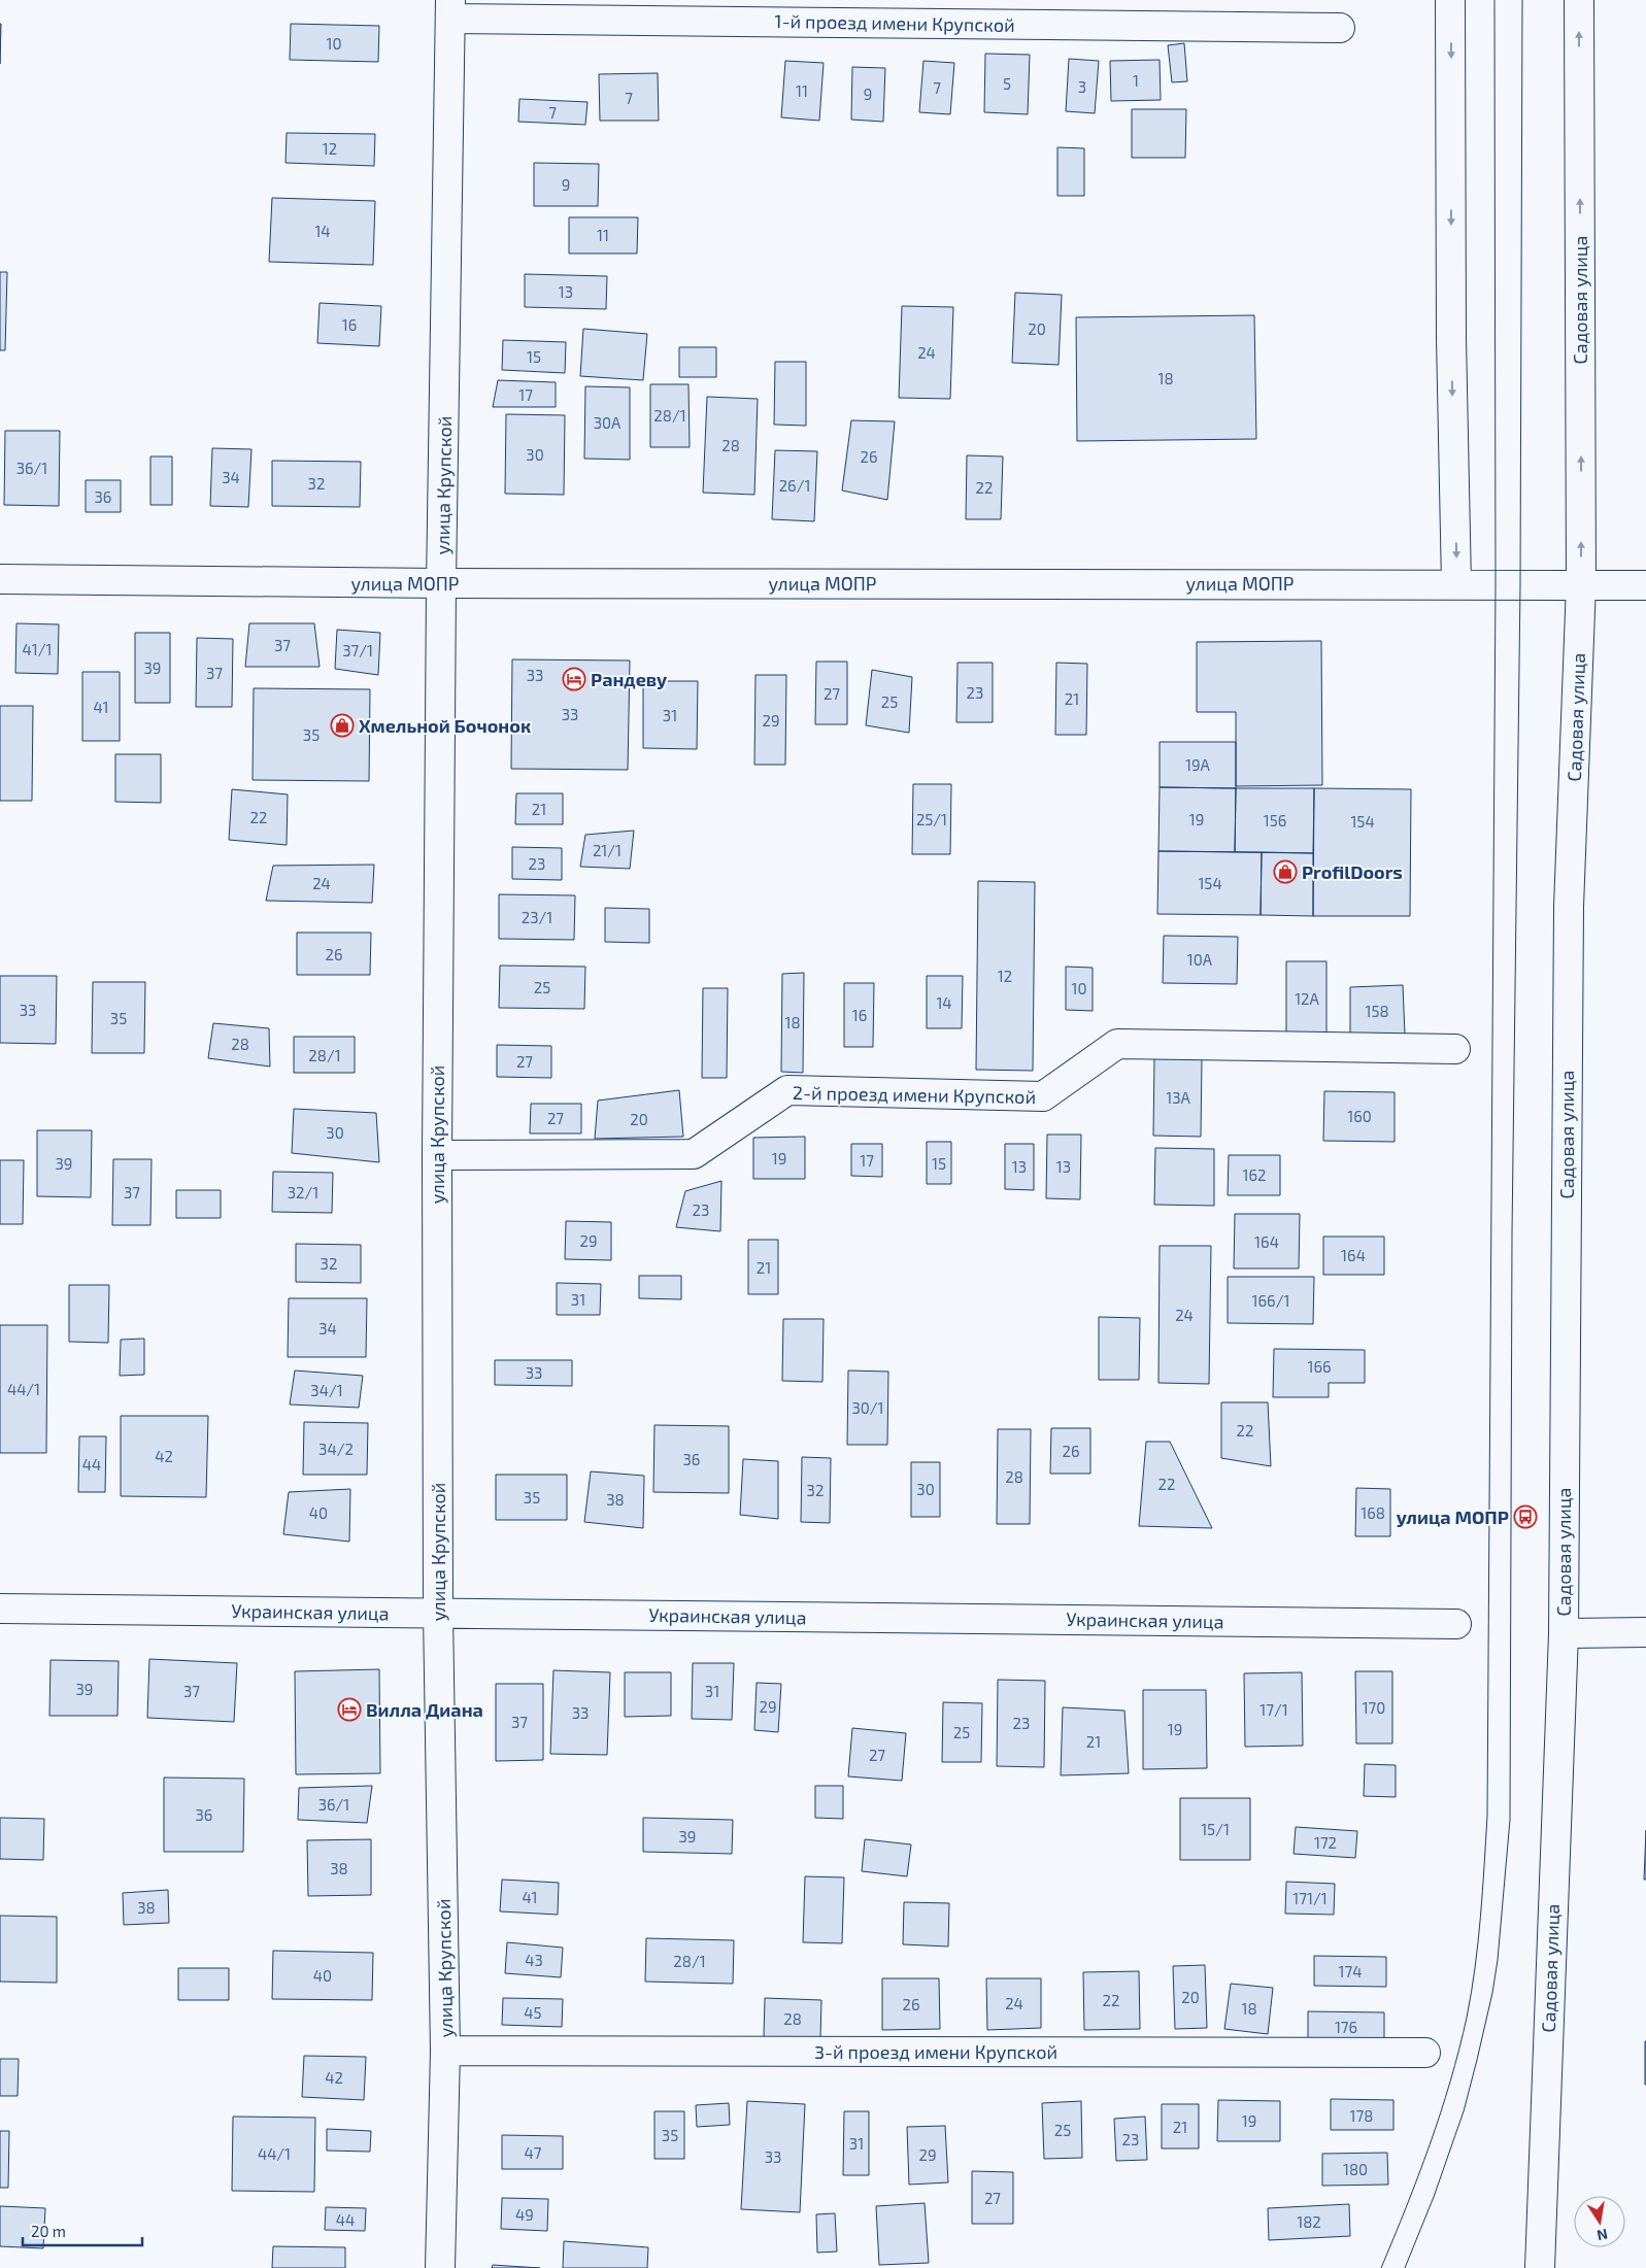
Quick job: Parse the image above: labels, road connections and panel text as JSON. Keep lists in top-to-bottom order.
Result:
{
  "streets": {
    "street": [
      "1-й проезд имени Крупской",
      "Садовая улица",
      "улица Крупской",
      "улица МОПР",
      "2-й проезд имени Крупской",
      "Украинская улица",
      "3-й проезд имени Крупской"
    ]
  },
  "crossings": [
    ["1-й проезд имени Крупской", "улица Крупской"],
    ["Садовая улица", "улица МОПР"],
    ["улица Крупской", "улица МОПР"],
    ["улица Крупской", "2-й проезд имени Крупской"],
    ["улица Крупской", "Украинская улица"],
    ["улица Крупской", "3-й проезд имени Крупской"]
  ],
  "places": {
    "hotel": ["Рандеву", "Вилла Диана"],
    "shop": ["Хмельной Бочонок", "ProfilDoors"],
    "bus stop": ["улица МОПР"]
  },
  "house_numbers": [
    "10",
    "1",
    "5",
    "3",
    "7",
    "11",
    "9",
    "7",
    "7",
    "12",
    "9",
    "14",
    "11",
    "13",
    "16",
    "20",
    "24",
    "15",
    "18",
    "17",
    "28/1",
    "30А",
    "28",
    "30",
    "26",
    "36/1",
    "34",
    "32",
    "26/1",
    "22",
    "36",
    "37",
    "41/1",
    "37/1",
    "39",
    "37",
    "33",
    "23",
    "27",
    "21",
    "25",
    "41",
    "33",
    "31",
    "29",
    "35",
    "19А",
    "21",
    "22",
    "25/1",
    "19",
    "156",
    "154",
    "21/1",
    "23",
    "24",
    "154",
    "23/1",
    "26",
    "10А",
    "12",
    "25",
    "10",
    "12А",
    "14",
    "33",
    "158",
    "16",
    "35",
    "18",
    "28",
    "28/1",
    "27",
    "13А",
    "160",
    "27",
    "20",
    "30",
    "19",
    "17",
    "39",
    "15",
    "13",
    "13",
    "162",
    "37",
    "32/1",
    "23",
    "29",
    "164",
    "164",
    "32",
    "21",
    "31",
    "166/1",
    "24",
    "34",
    "166",
    "33",
    "44/1",
    "34/1",
    "30/1",
    "22",
    "34/2",
    "26",
    "42",
    "36",
    "44",
    "28",
    "22",
    "30",
    "32",
    "35",
    "38",
    "40",
    "168",
    "39",
    "37",
    "31",
    "29",
    "170",
    "17/1",
    "33",
    "37",
    "23",
    "19",
    "25",
    "21",
    "27",
    "36/1",
    "36",
    "15/1",
    "39",
    "172",
    "38",
    "41",
    "171/1",
    "38",
    "43",
    "28/1",
    "174",
    "40",
    "20",
    "22",
    "24",
    "26",
    "18",
    "45",
    "28",
    "176",
    "42",
    "178",
    "19",
    "21",
    "25",
    "35",
    "23",
    "31",
    "47",
    "44/1",
    "29",
    "33",
    "180",
    "27",
    "49",
    "44",
    "182"
  ],
  "scale_bar": "20 m",
  "north": "bottom"
}
